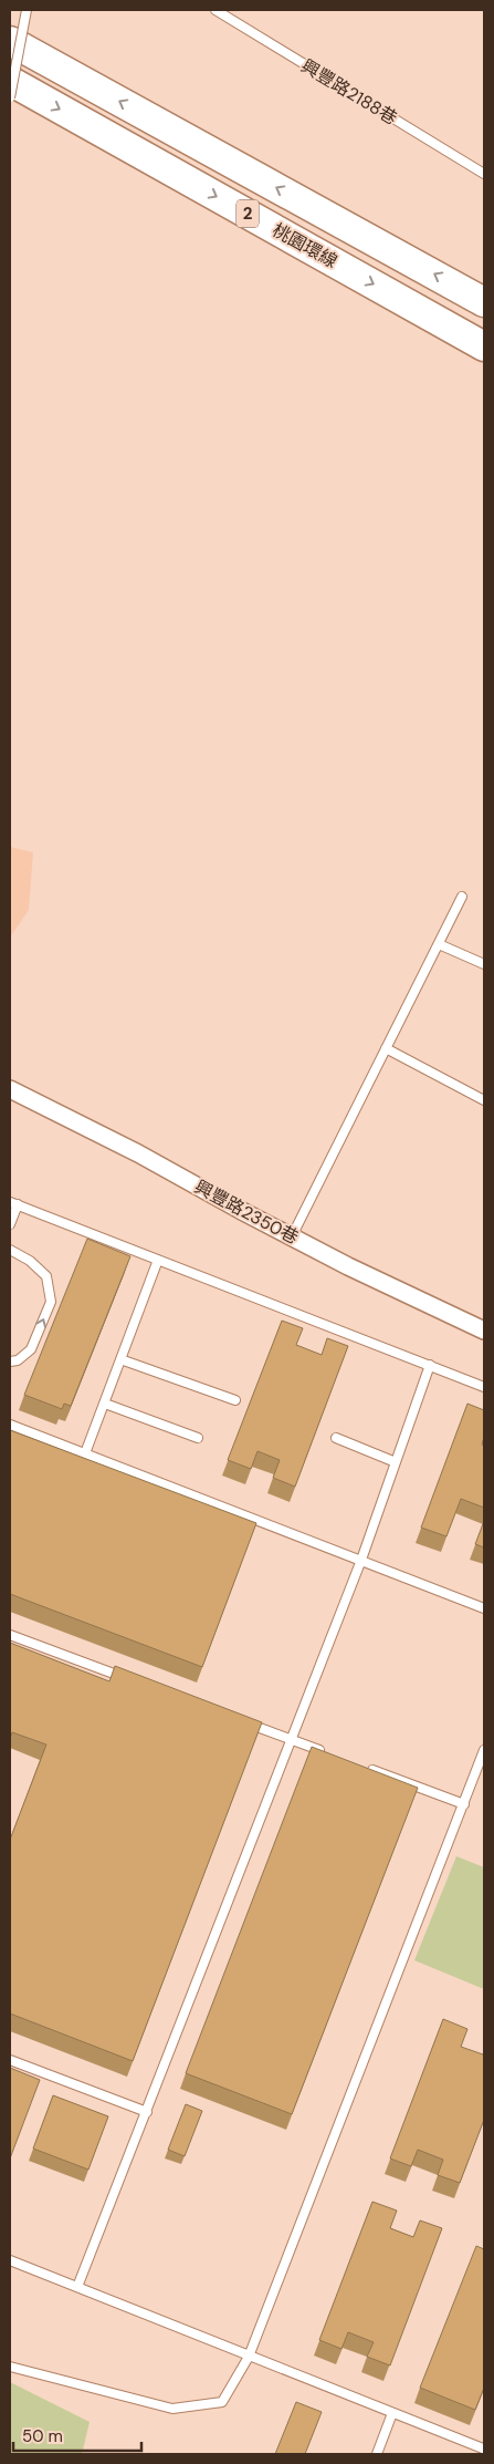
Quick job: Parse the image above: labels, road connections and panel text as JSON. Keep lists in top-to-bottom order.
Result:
{
  "streets": {
    "highway": ["2", "桃園環線"],
    "street": ["興豐路2350巷"],
    "lane": ["興豐路2188巷"]
  },
  "scale_bar": "50 m"
}
